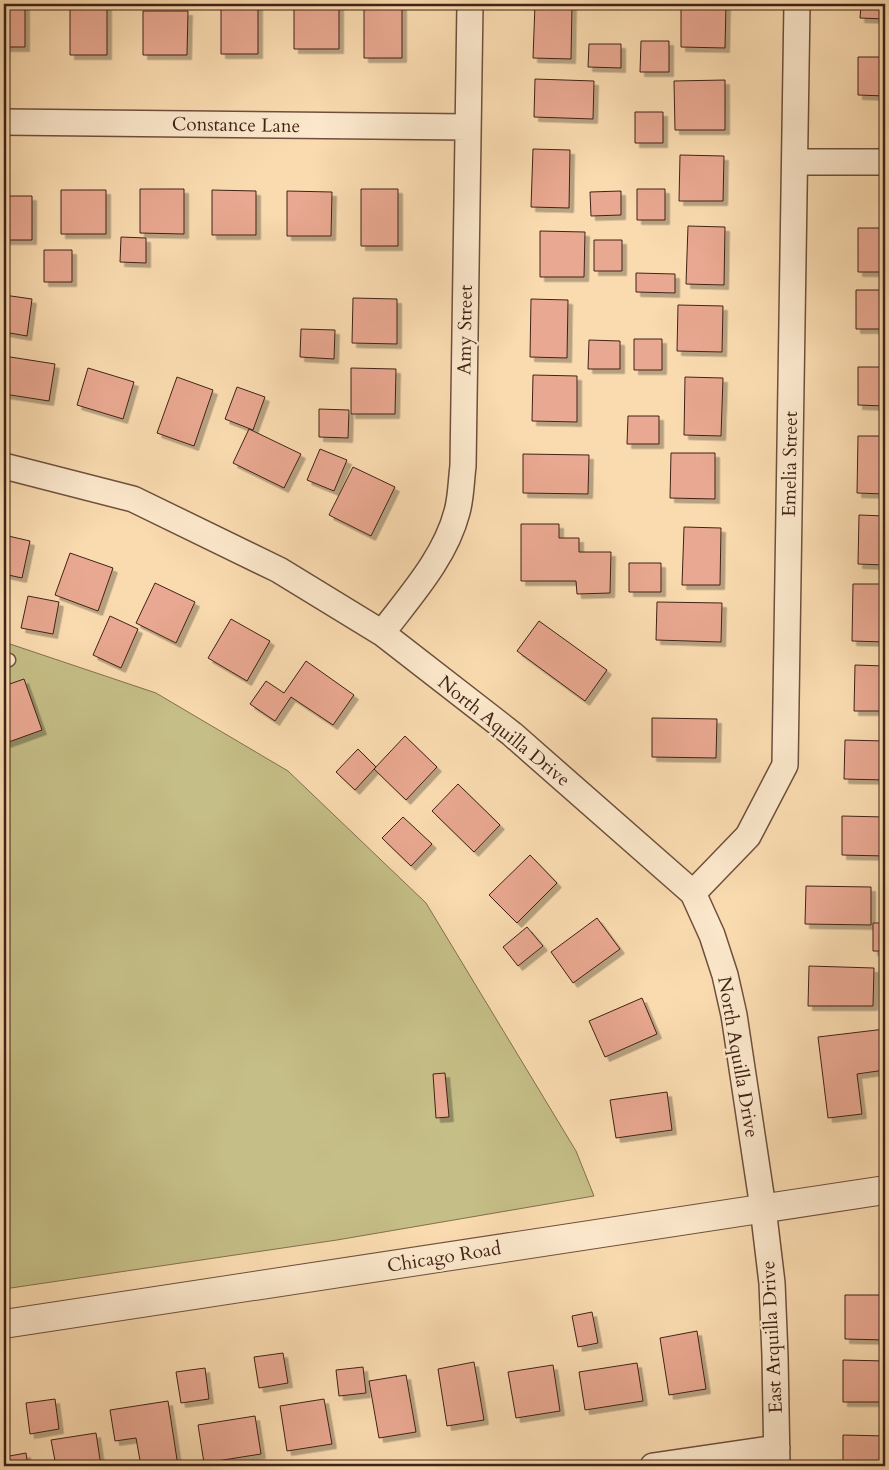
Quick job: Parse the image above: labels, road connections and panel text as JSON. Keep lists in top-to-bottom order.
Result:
{
  "streets": {
    "street": [
      "Constance Lane",
      "Amy Street",
      "Emelia Street",
      "North Aquilla Drive",
      "Chicago Road",
      "East Arquilla Drive"
    ]
  },
  "crossings": [
    ["Constance Lane", "Amy Street"],
    ["Amy Street", "North Aquilla Drive"],
    ["Emelia Street", "North Aquilla Drive"],
    ["North Aquilla Drive", "Chicago Road"],
    ["North Aquilla Drive", "East Arquilla Drive"],
    ["Chicago Road", "East Arquilla Drive"]
  ]
}
